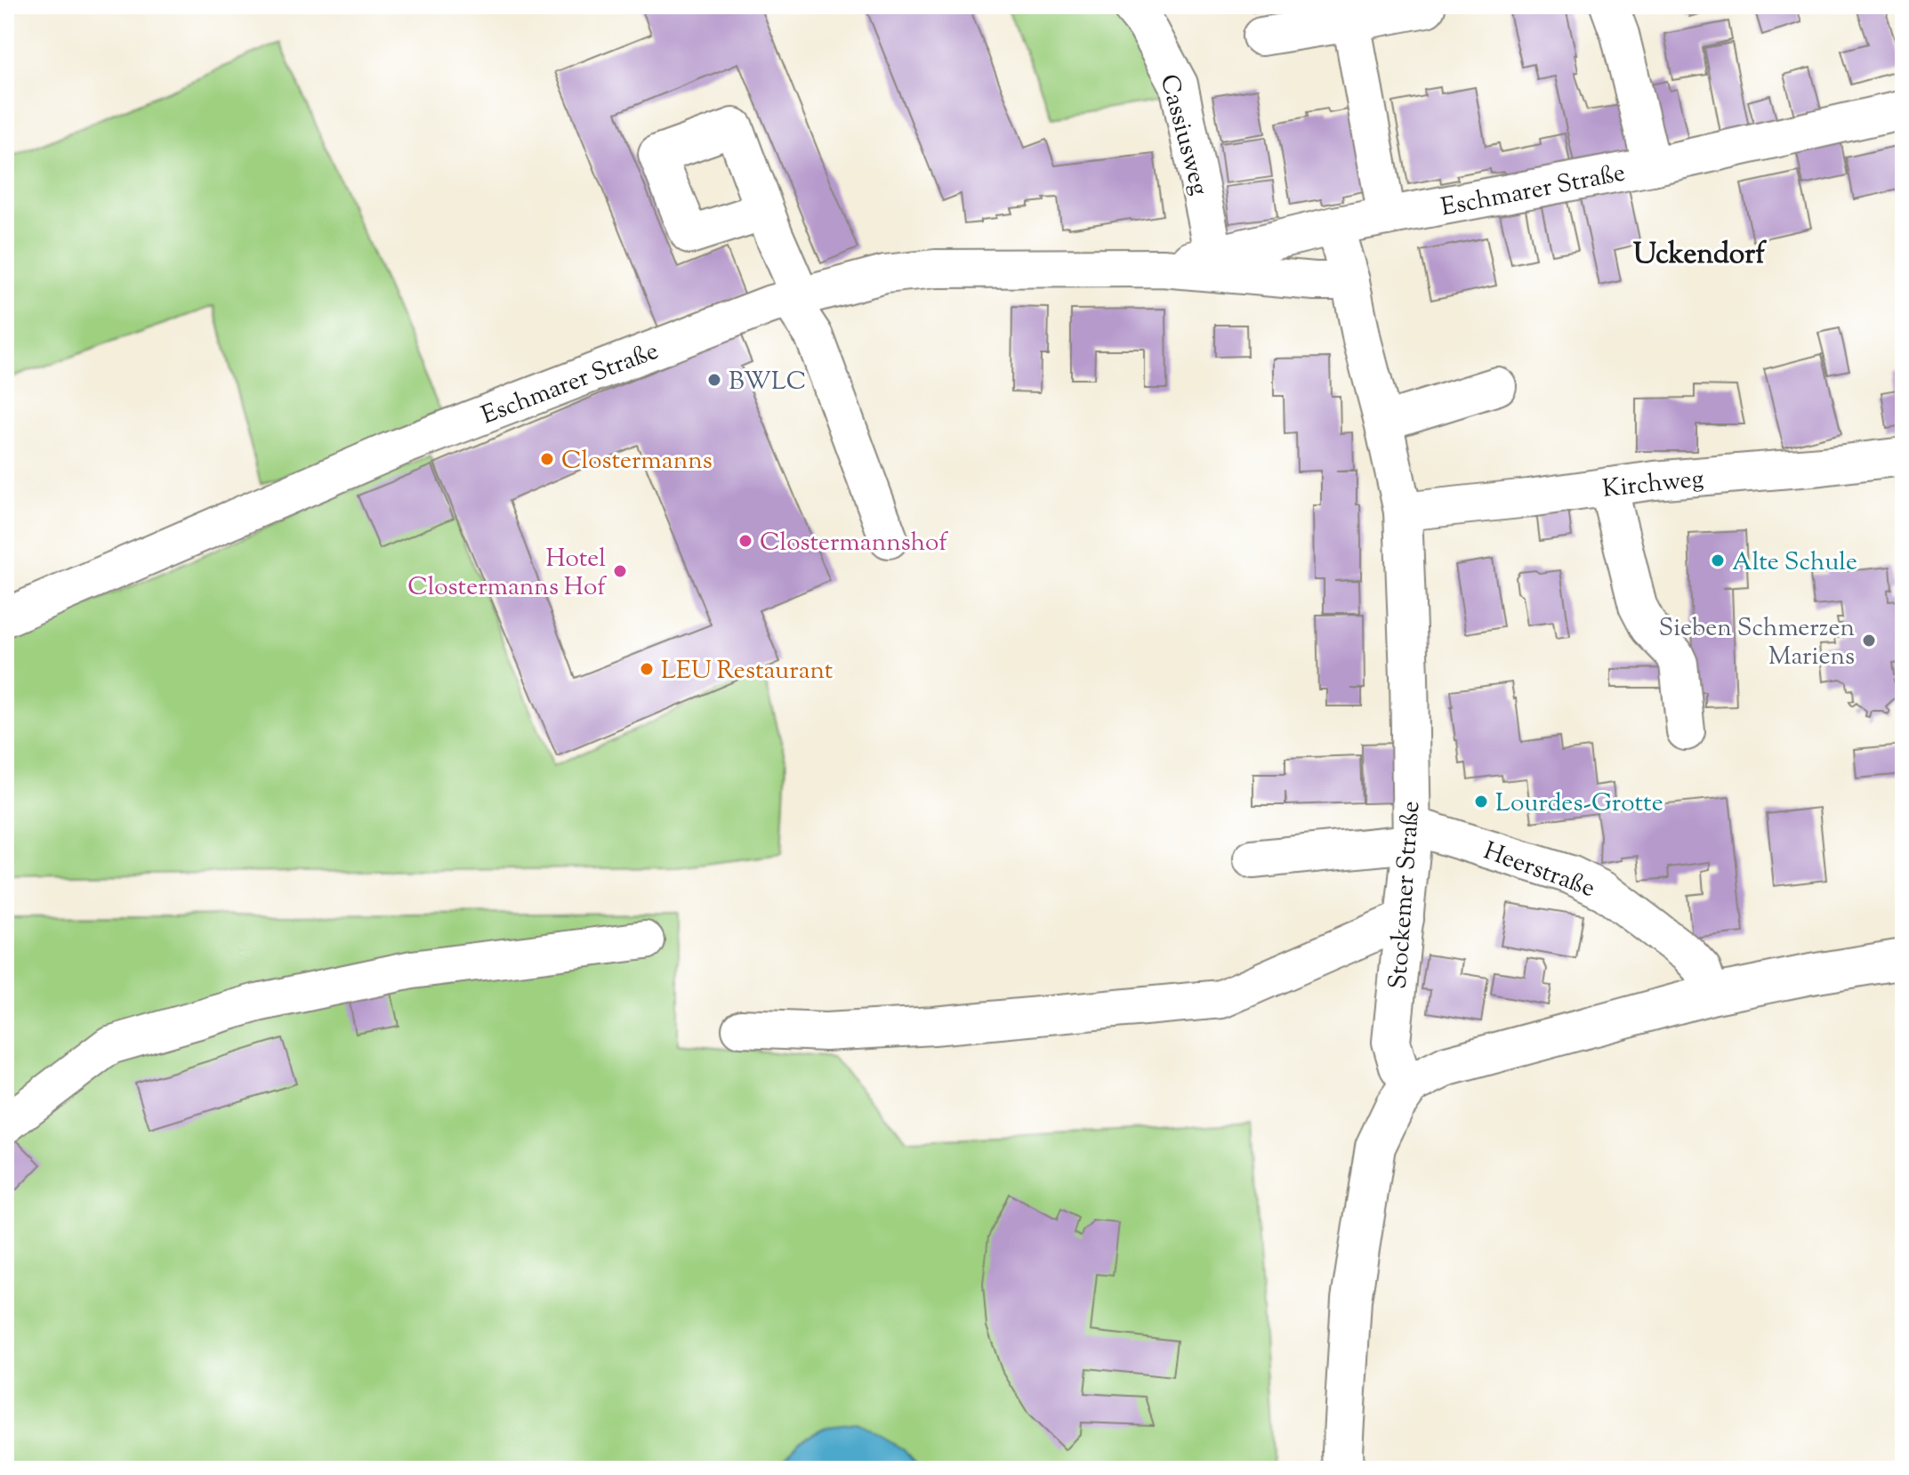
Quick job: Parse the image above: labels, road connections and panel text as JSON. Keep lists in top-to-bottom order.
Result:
{
  "streets": {
    "street": [
      "Cassiusweg",
      "Eschmarer Straße",
      "Kirchweg",
      "Heerstraße",
      "Stockemer Straße"
    ]
  },
  "crossings": [
    ["Cassiusweg", "Eschmarer Straße"],
    ["Eschmarer Straße", "Stockemer Straße"],
    ["Kirchweg", "Stockemer Straße"],
    ["Heerstraße", "Stockemer Straße"]
  ],
  "districts": ["Uckendorf"],
  "places": [
    "BWLC",
    "Clostermanns",
    "Clostermannshof",
    "Alte Schule",
    "Hotel Clostermanns Hof",
    "Sieben Schmerzen Mariens",
    "LEU Restaurant",
    "Lourdes-Grotte"
  ]
}
